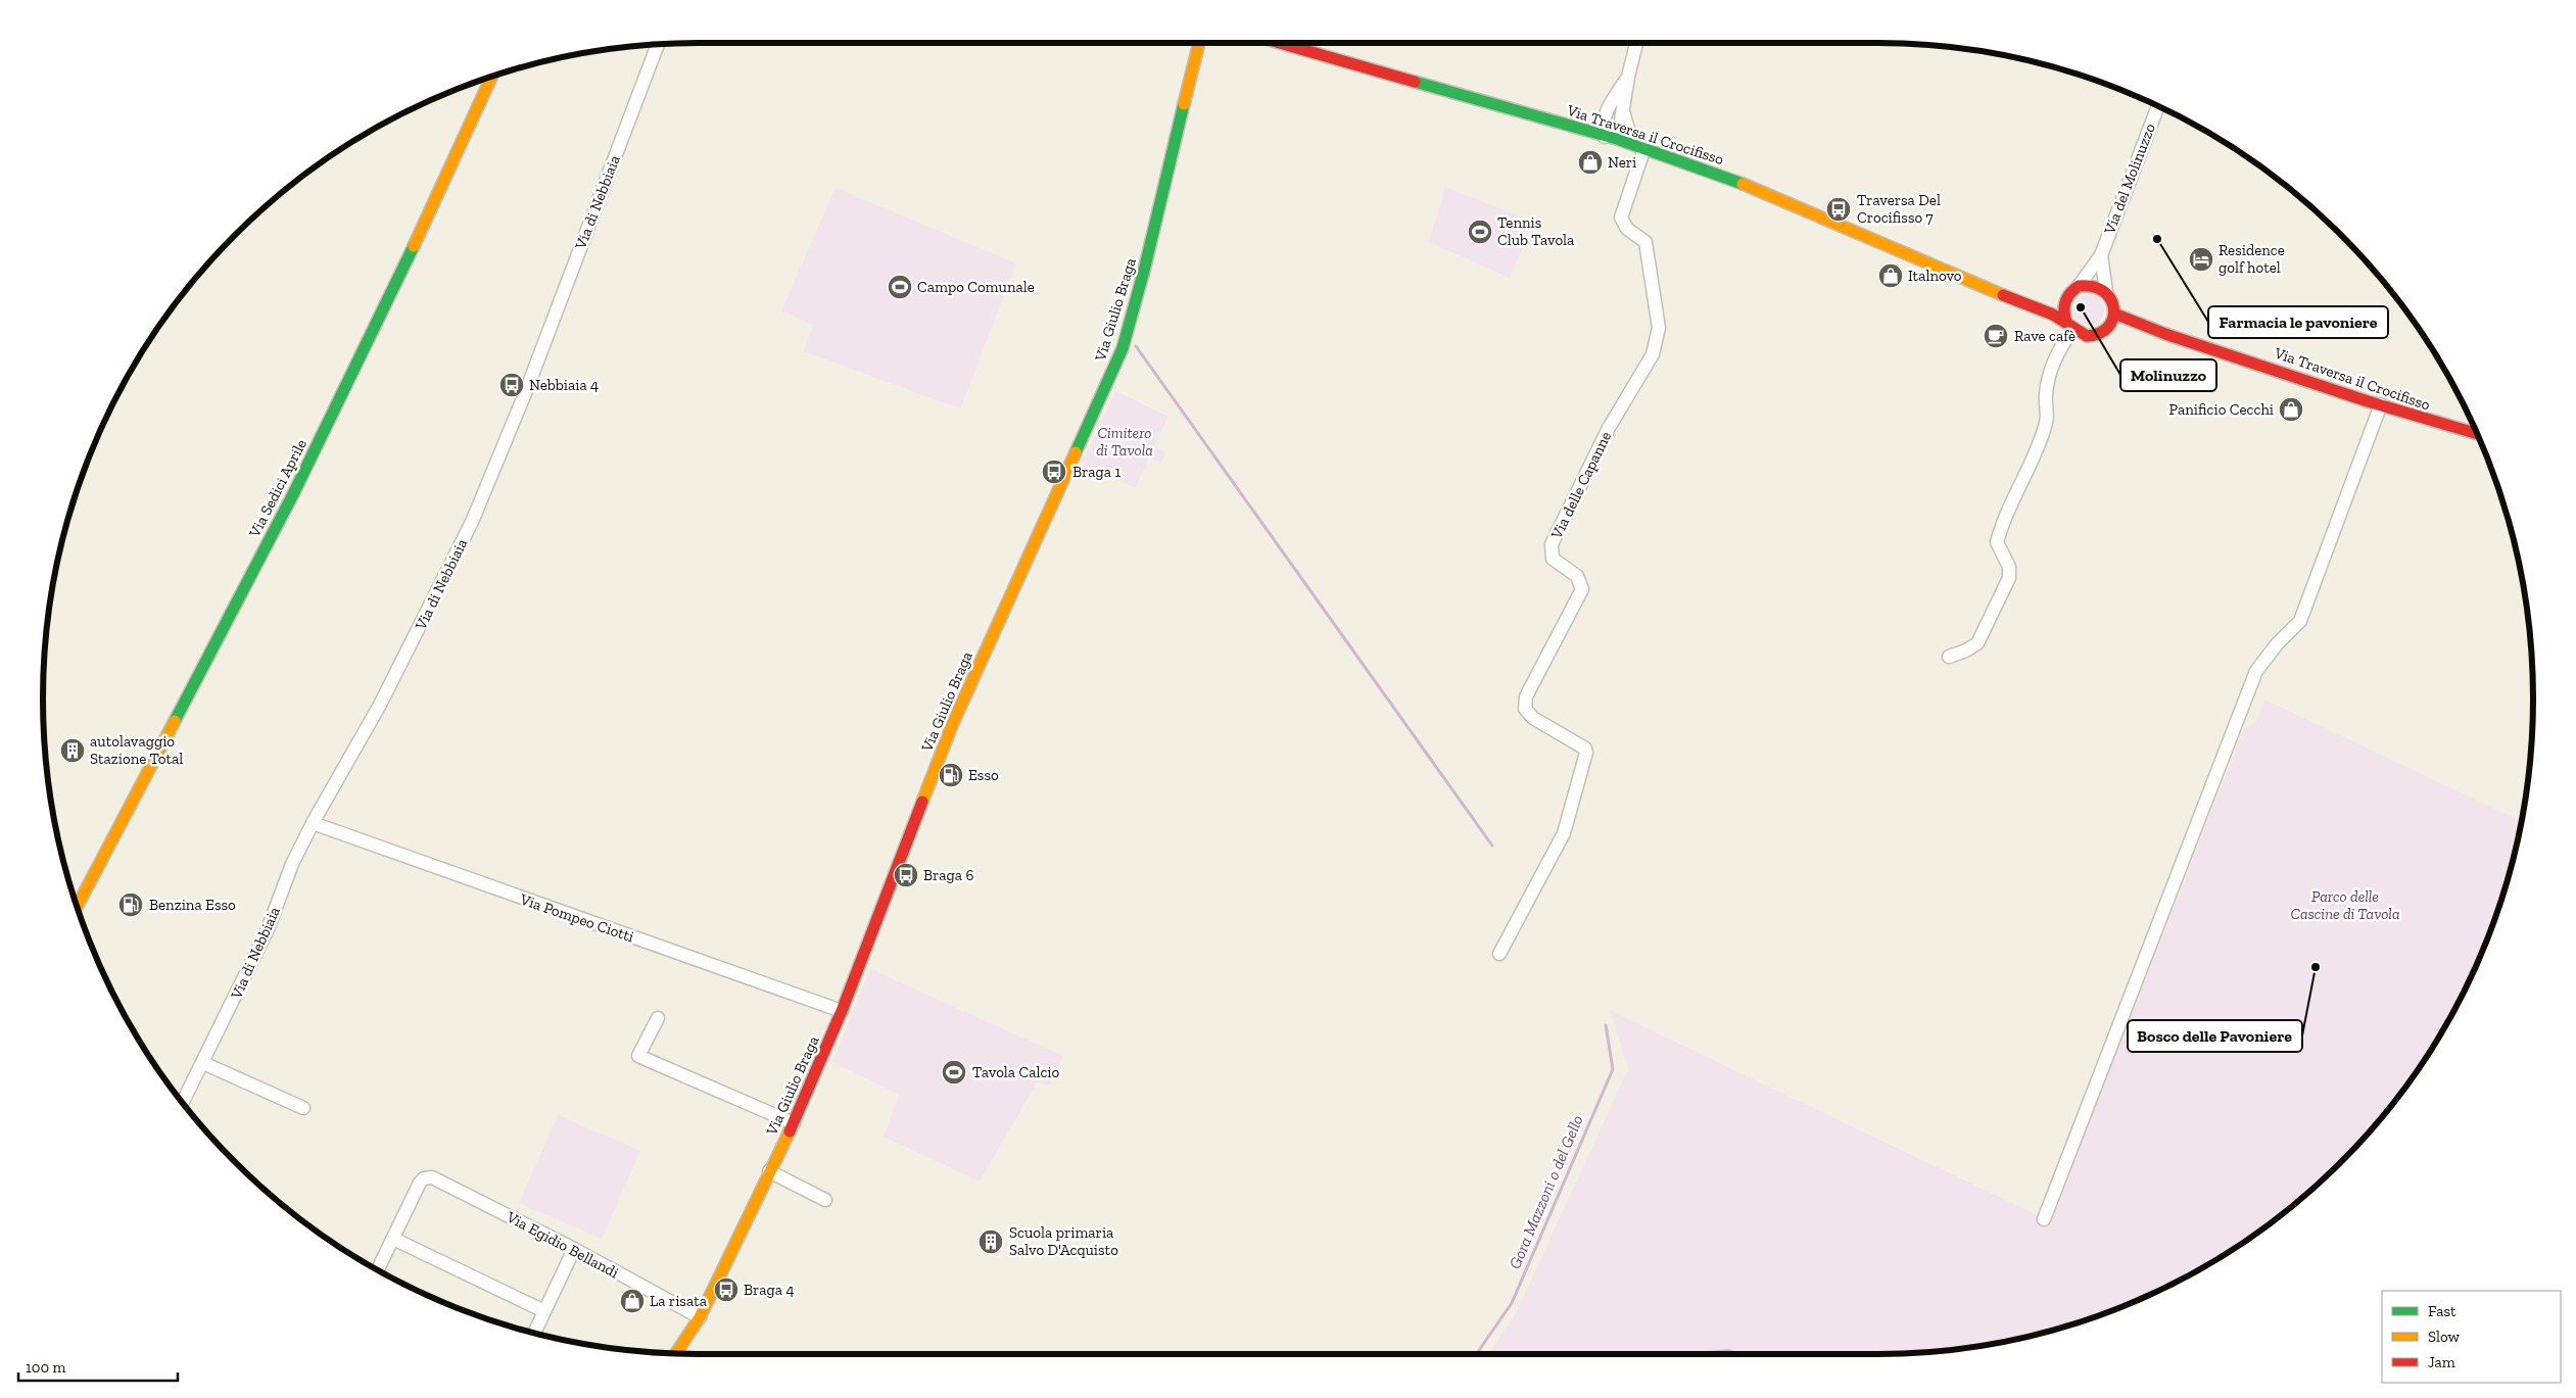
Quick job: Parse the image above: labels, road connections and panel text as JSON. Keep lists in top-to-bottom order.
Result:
{
  "streets": {
    "street": [
      "Via Traversa il Crocifisso",
      "Via del Molinuzzo",
      "Via di Nebbiaia",
      "Via Giulio Braga",
      "Via delle Capanne",
      "Via Sedici Aprile",
      "Via Pompeo Ciotti",
      "Via Egidio Bellandi"
    ]
  },
  "crossings": [
    ["Via Traversa il Crocifisso", "Via del Molinuzzo"],
    ["Via Traversa il Crocifisso", "Via delle Capanne"],
    ["Via di Nebbiaia", "Via Pompeo Ciotti"],
    ["Via Giulio Braga", "Via Pompeo Ciotti"],
    ["Via Giulio Braga", "Via Egidio Bellandi"]
  ],
  "water": ["Gora Mazzoni o del Gello"],
  "parks": ["Cimitero di Tavola", "Parco delle Cascine di Tavola"],
  "places": {
    "shop": [
      "Neri",
      "Italnovo",
      "Panificio Cecchi",
      "La risata"
    ],
    "bus stop": [
      "Traversa Del Crocifisso 7",
      "Nebbiaia 4",
      "Braga 1",
      "Braga 6",
      "Braga 4"
    ],
    "sports": ["Tennis Club Tavola", "Campo Comunale", "Tavola Calcio"],
    "other": ["Farmacia le pavoniere", "Molinuzzo", "Bosco delle Pavoniere"],
    "hotel": ["Residence golf hotel"],
    "cafe": ["Rave cafè"],
    "building": ["autolavaggio Stazione Total", "Scuola primaria Salvo D'Acquisto"],
    "fuel station": ["Esso", "Benzina Esso"]
  },
  "legend": ["Fast", "Slow", "Jam"],
  "scale_bar": "100 m"
}
